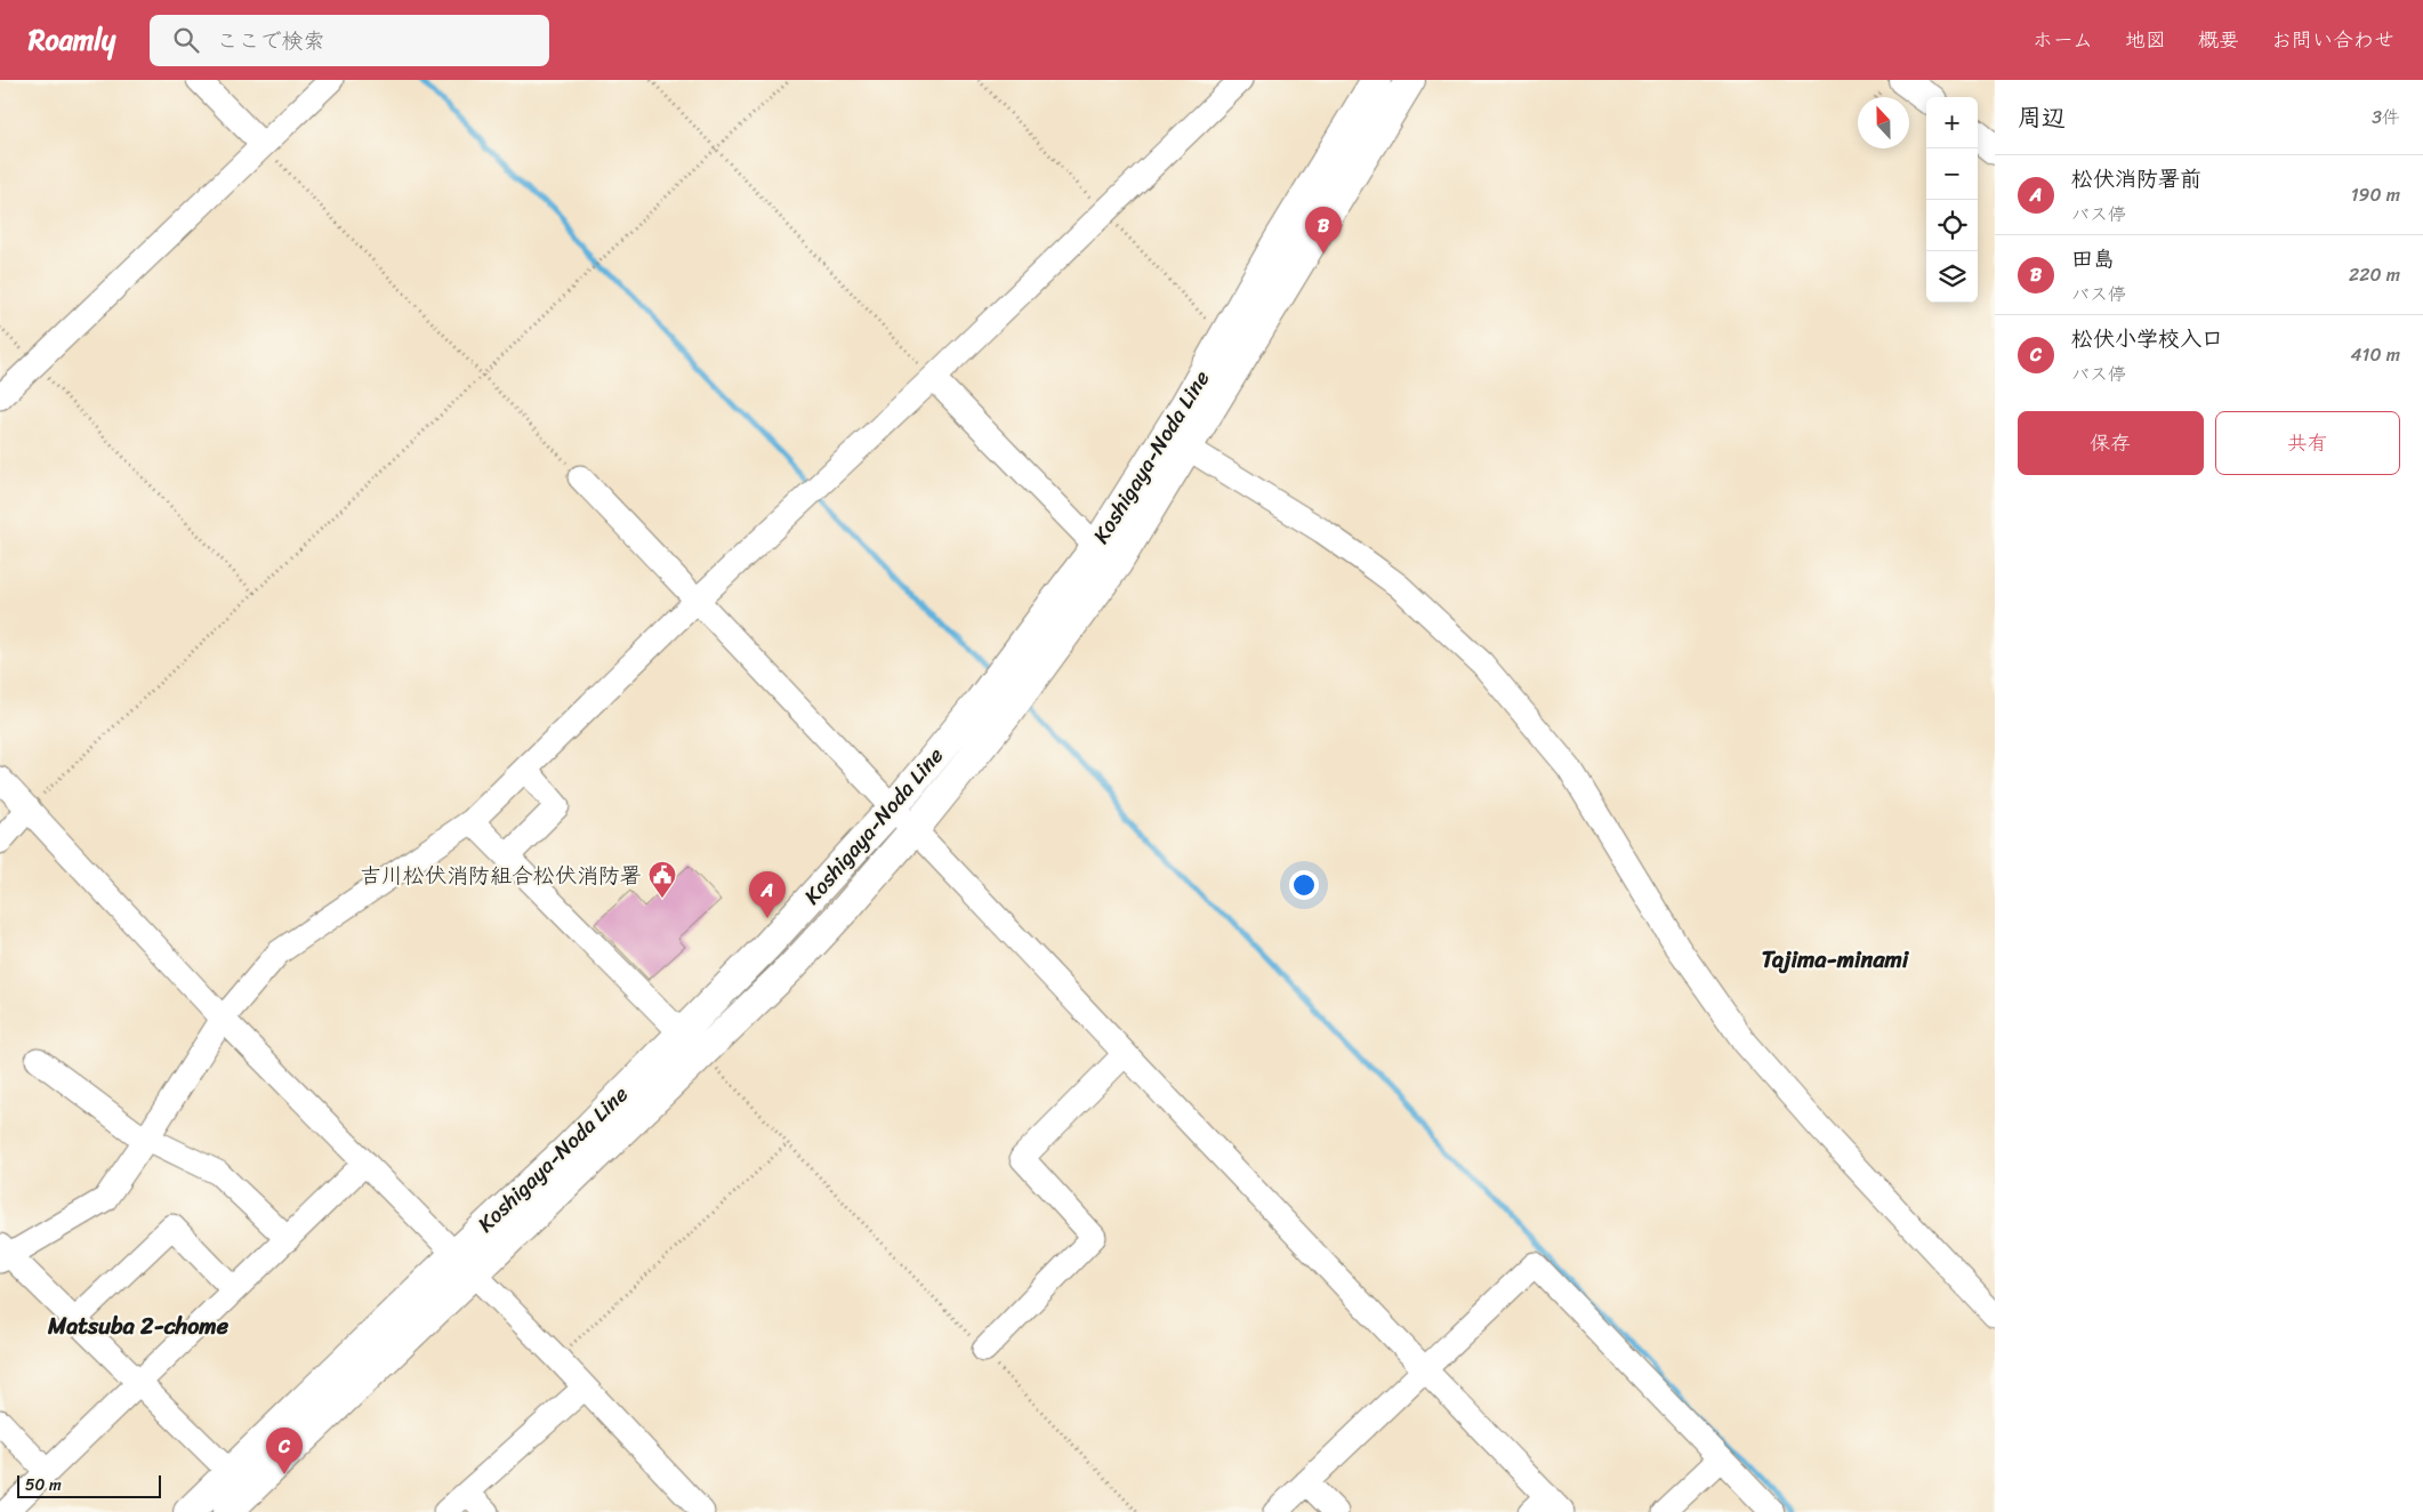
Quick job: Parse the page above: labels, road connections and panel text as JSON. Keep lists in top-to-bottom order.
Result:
{
  "streets": {
    "main road": ["Koshigaya-Noda Line"]
  },
  "districts": ["Tajima-minami", "Matsuba 2-chome"],
  "places": {
    "public building": ["吉川松伏消防組合松伏消防署"]
  },
  "scale_bar": "50 m",
  "north": "top",
  "page": {
    "header": "Roamly",
    "search": "ここで検索",
    "nav": [
      "ホーム",
      "地図",
      "概要",
      "お問い合わせ"
    ],
    "heading": ["周辺", "3件"],
    "map_buttons": ["+", "−"],
    "list": [
      {
        "mark": "A",
        "name": "松伏消防署前",
        "note": "バス停",
        "value": "190 m"
      },
      {
        "mark": "B",
        "name": "田島",
        "note": "バス停",
        "value": "220 m"
      },
      {
        "mark": "C",
        "name": "松伏小学校入口",
        "note": "バス停",
        "value": "410 m"
      }
    ],
    "pins": ["B", "A", "C"],
    "buttons": ["保存", "共有"],
    "scale": "50 m"
  }
}
